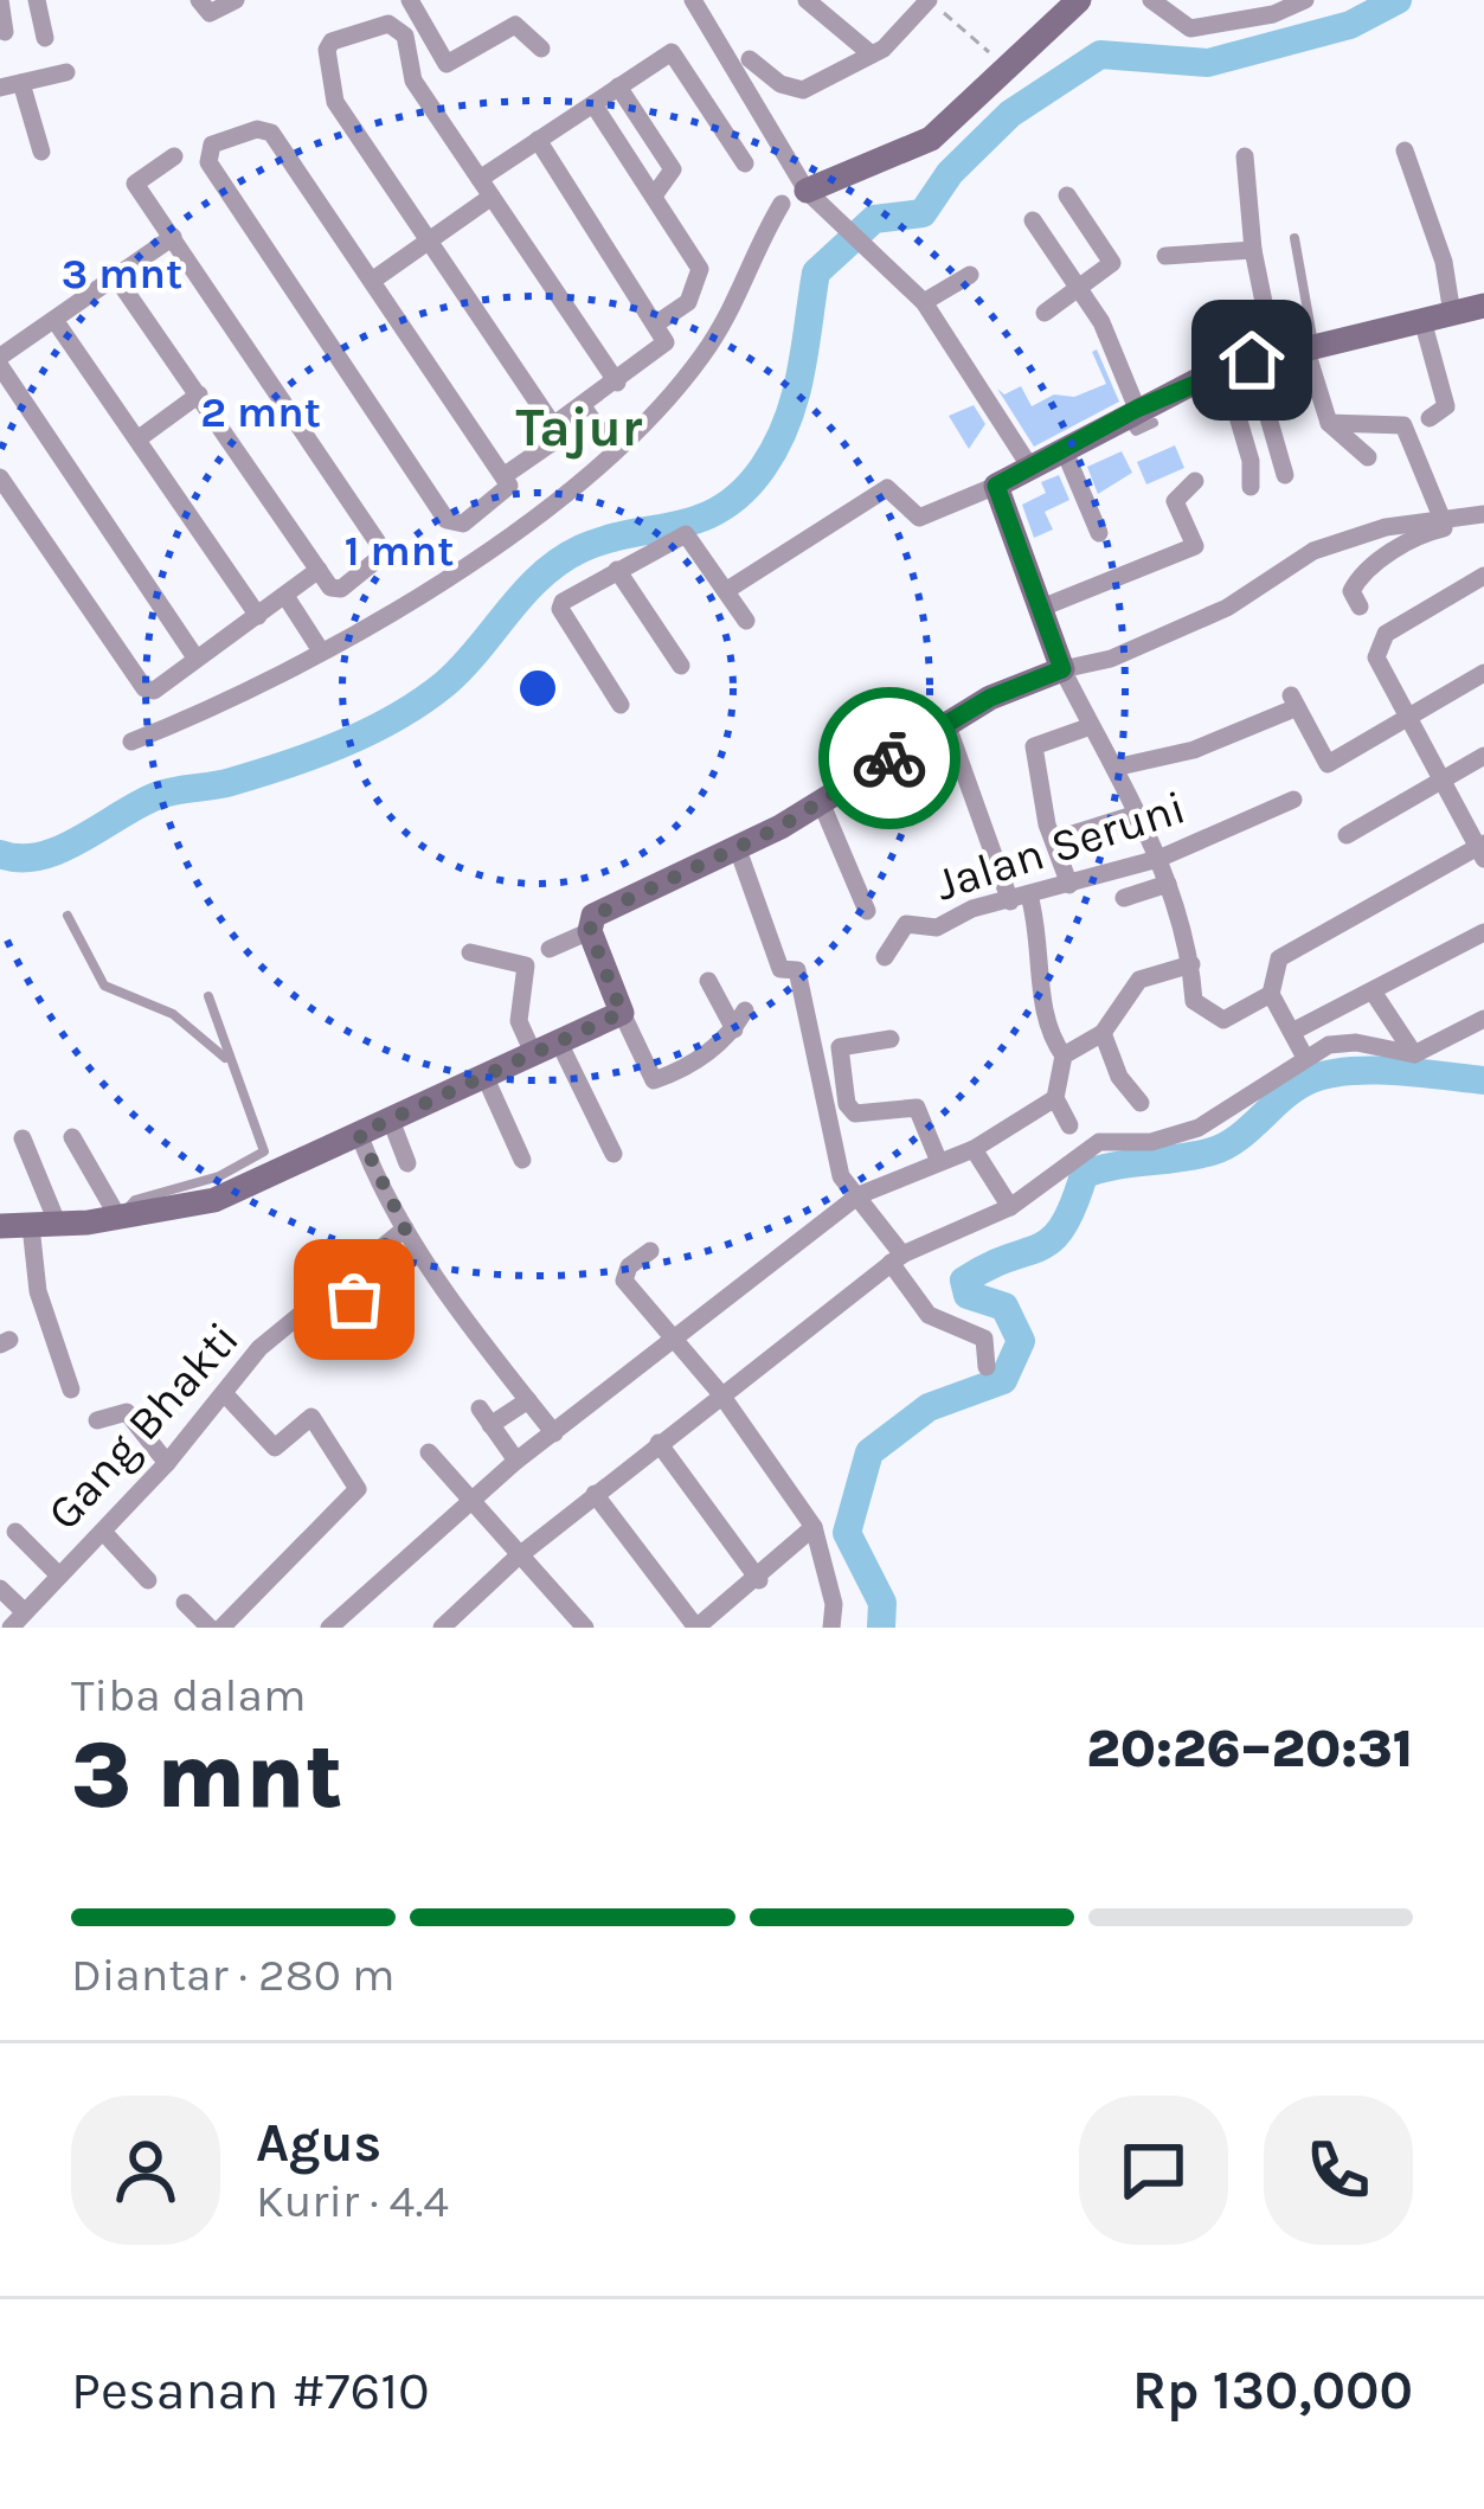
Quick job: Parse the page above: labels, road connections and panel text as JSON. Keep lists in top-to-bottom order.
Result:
{
  "streets": {
    "street": ["Jalan Seruni", "Gang Bhakti"]
  },
  "districts": ["Tajur"],
  "page": {
    "heading": ["3 mnt", "Tiba dalam", "20:26–20:31"],
    "panel": [
      "Agus",
      "Kurir · 4.4",
      "Pesanan #7610",
      "Rp 130,000"
    ],
    "bar": "Diantar · 280 m"
  },
  "rings": ["3 mnt", "2 mnt", "1 mnt"]
}
